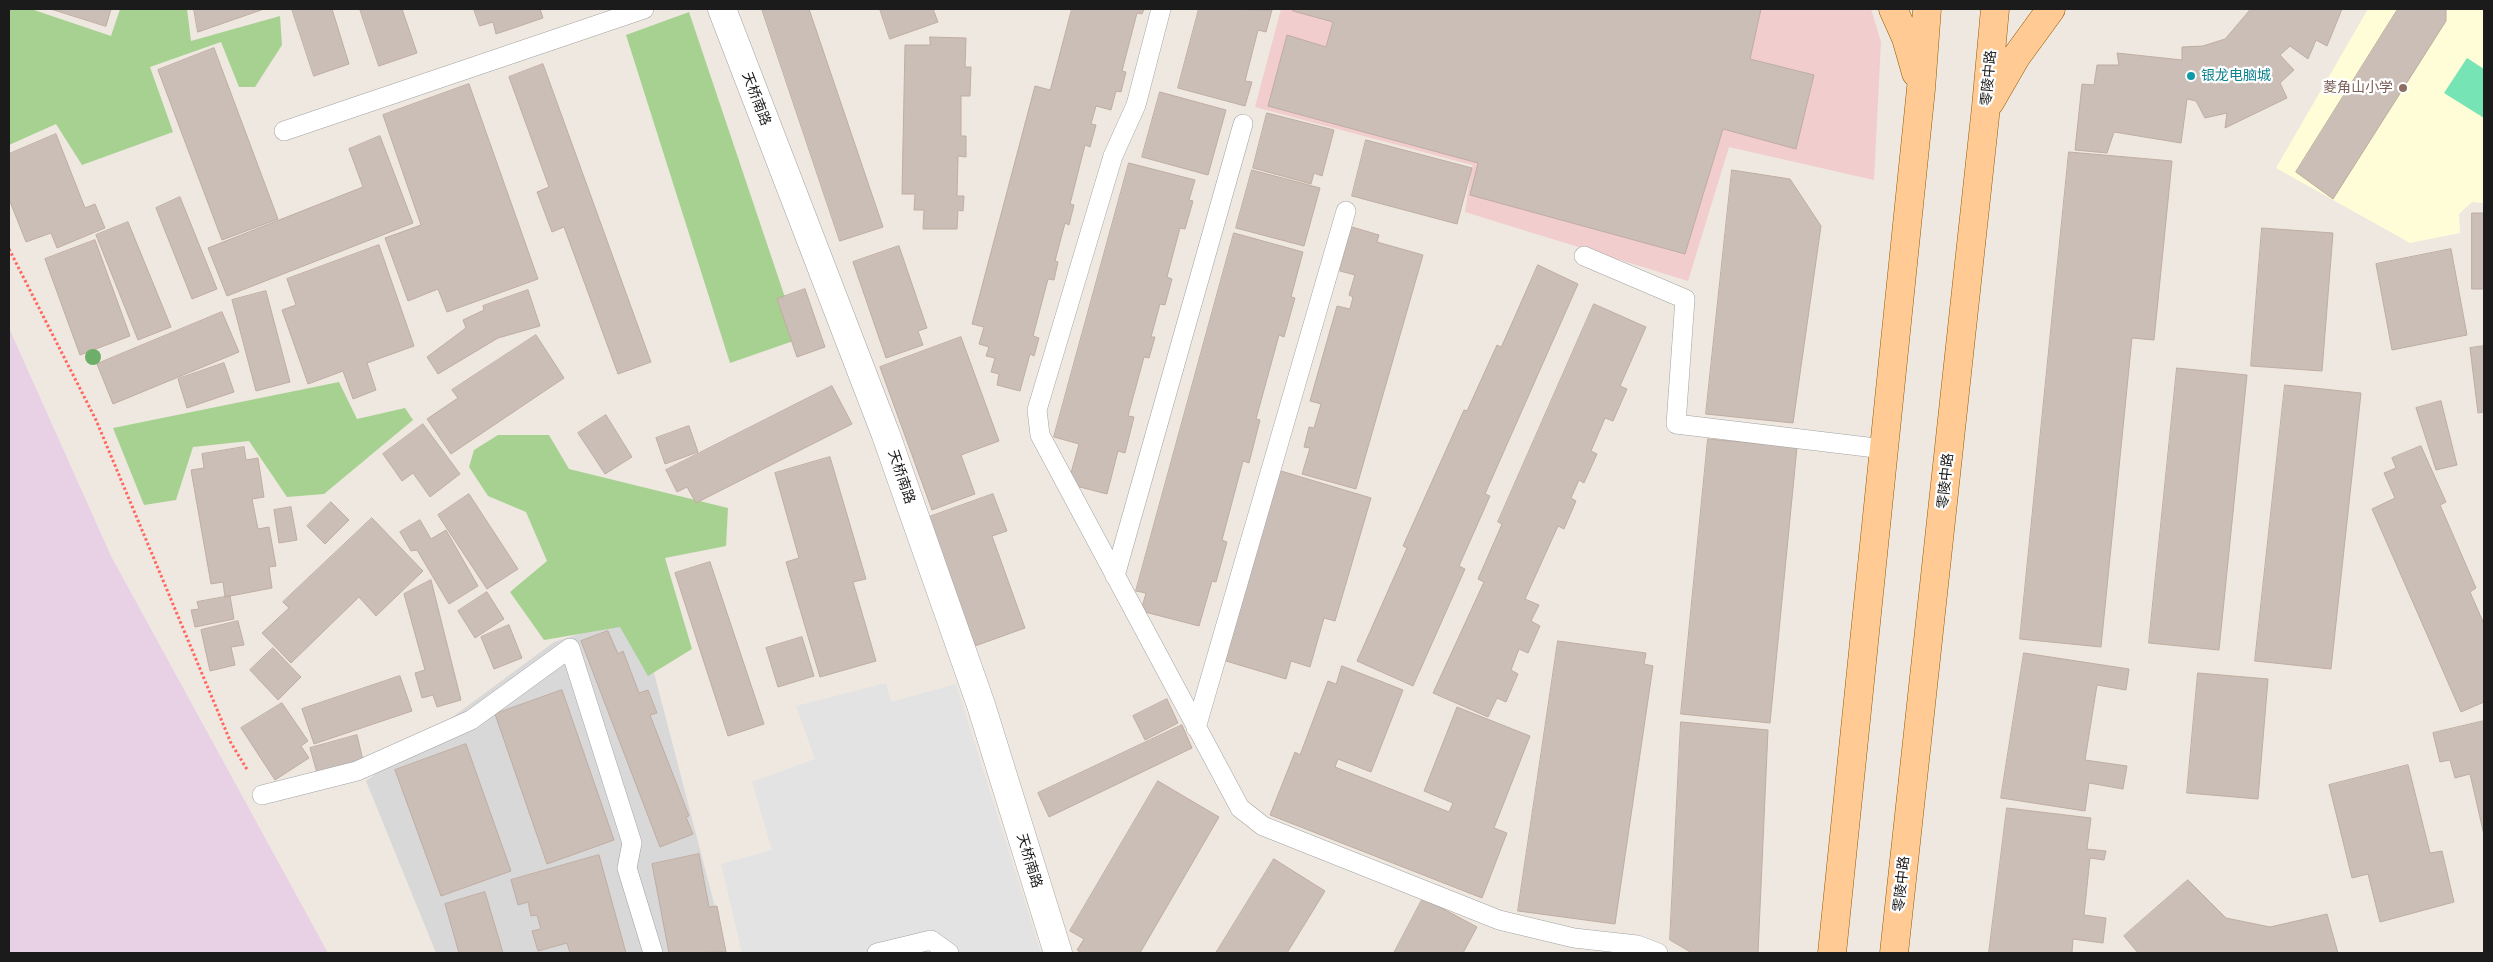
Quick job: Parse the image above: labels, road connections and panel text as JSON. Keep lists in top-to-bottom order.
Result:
{
  "streets": {
    "main road": ["零陵中路"],
    "street": ["天桥南路"]
  },
  "places": ["银龙电脑城", "菱角山小学"]
}
